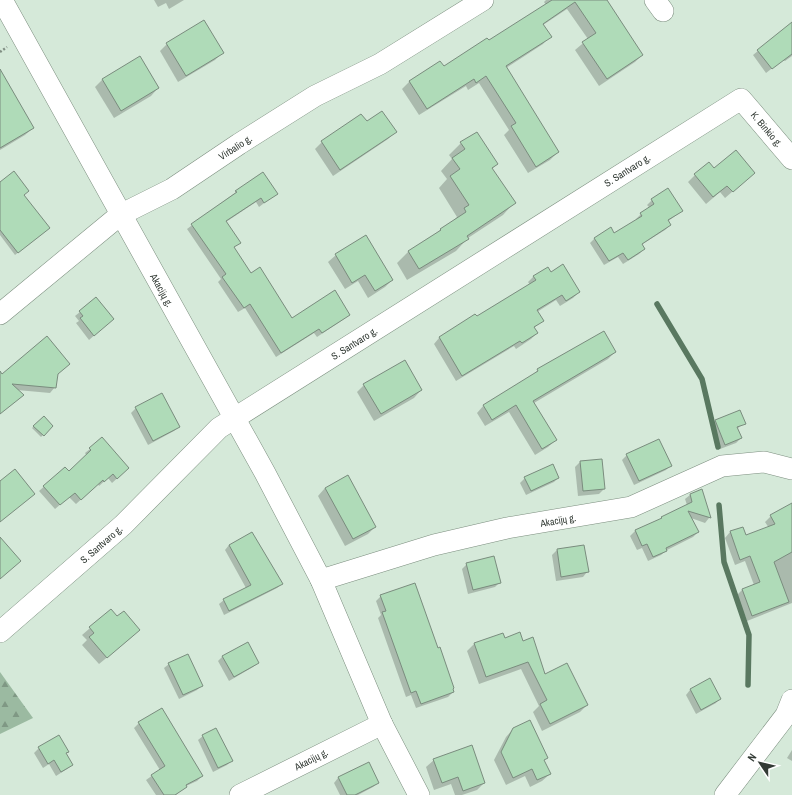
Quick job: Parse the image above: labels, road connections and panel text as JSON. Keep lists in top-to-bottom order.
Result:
{
  "streets": {
    "street": [
      "K. Binkio g.",
      "Virbalio g.",
      "S. Santvaro g.",
      "Akacijų g."
    ]
  },
  "crossings": [
    ["K. Binkio g.", "S. Santvaro g."],
    ["Virbalio g.", "Akacijų g."],
    ["S. Santvaro g.", "Akacijų g."]
  ],
  "north": "top left"
}
